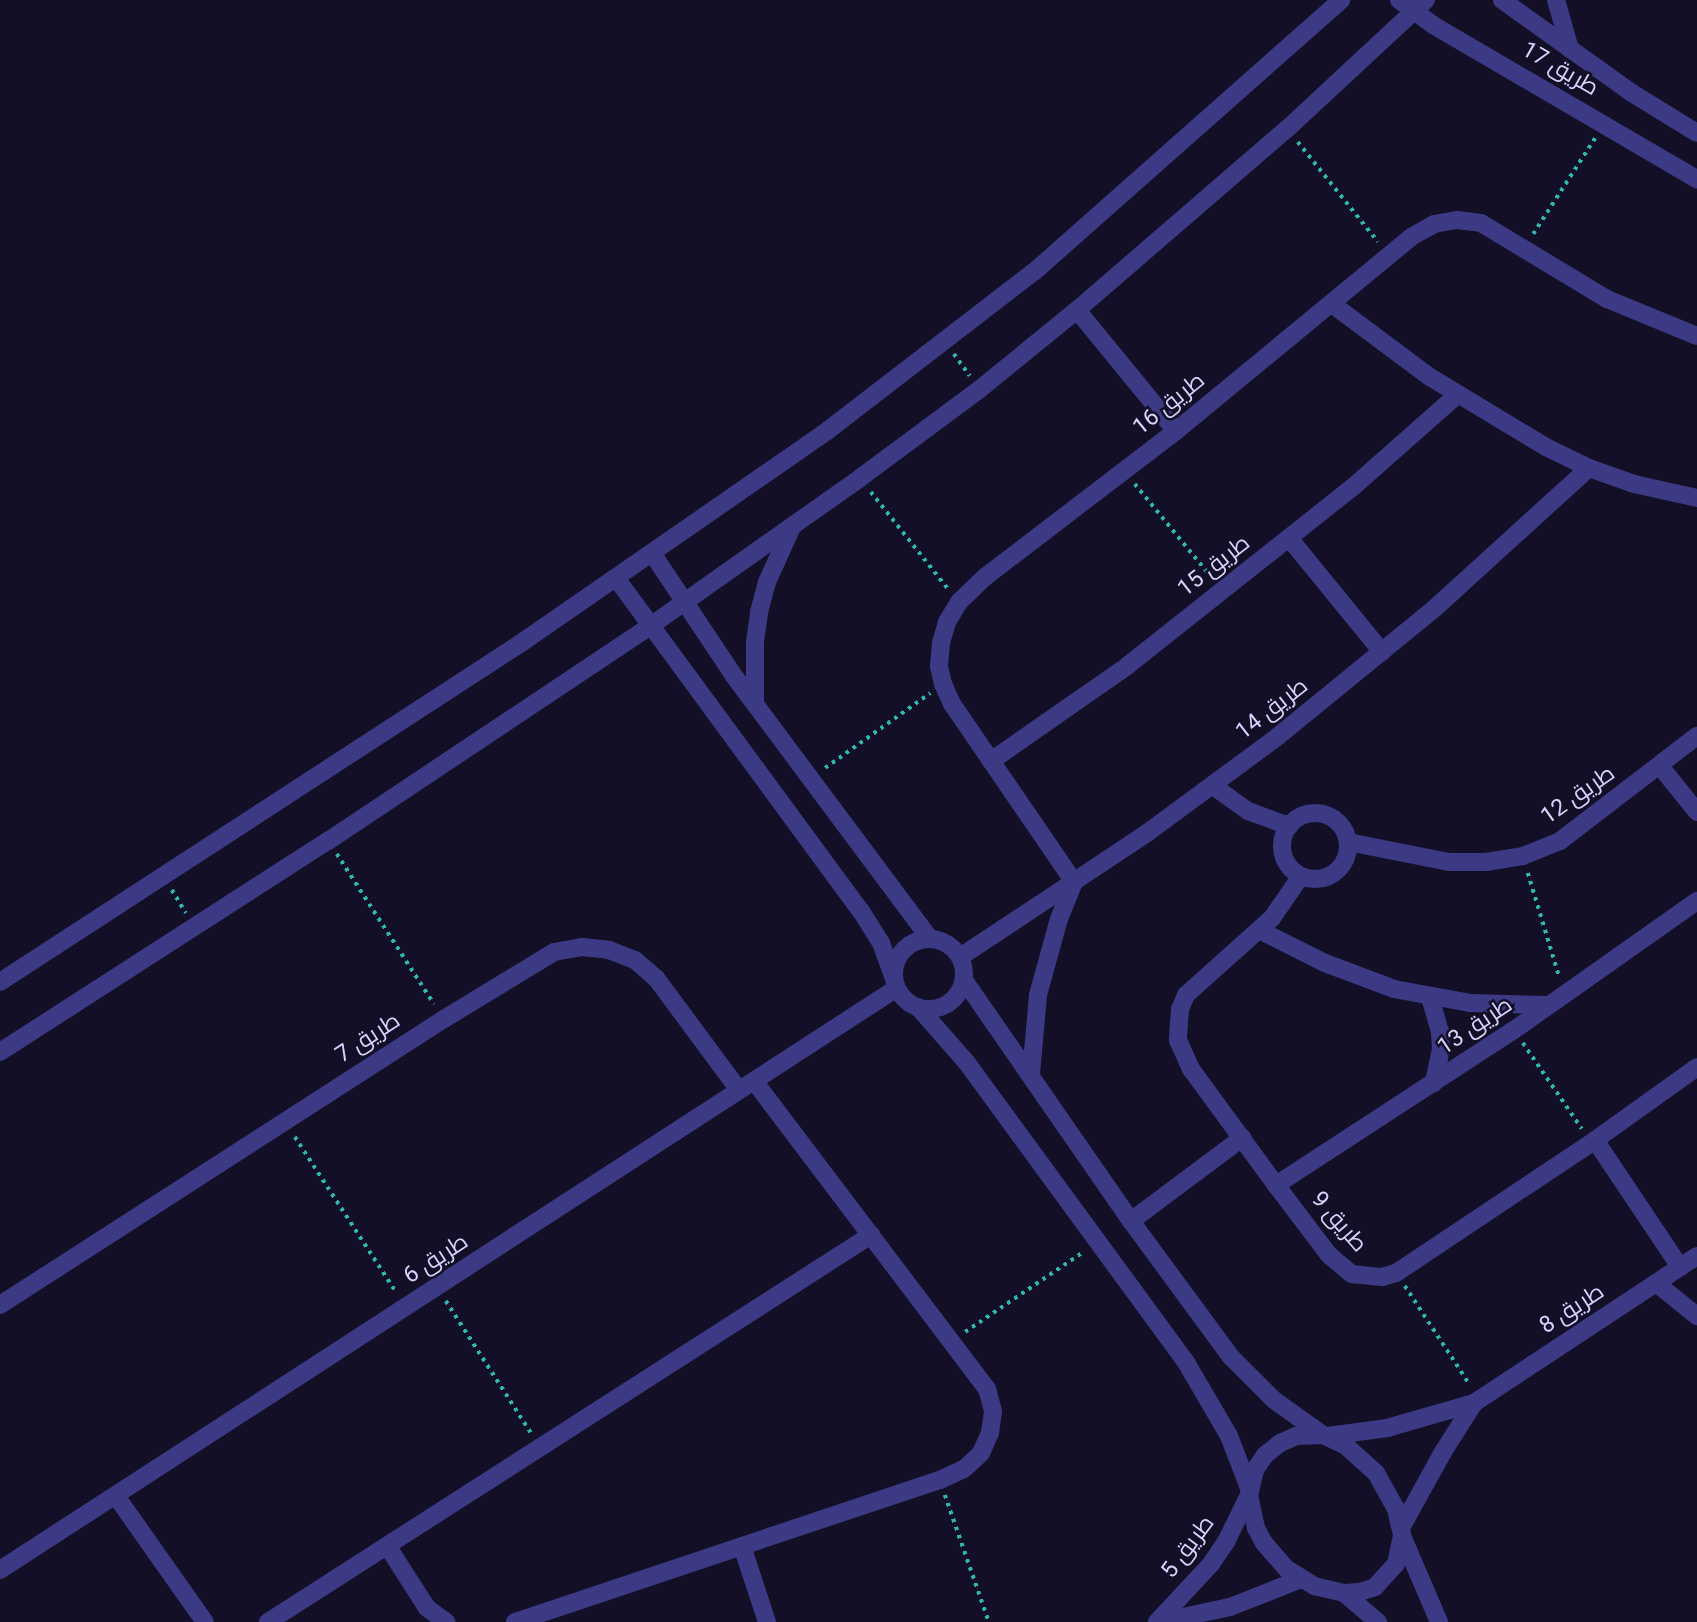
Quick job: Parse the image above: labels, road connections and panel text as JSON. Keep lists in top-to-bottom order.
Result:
{
  "streets": {
    "street": [
      "طريق 17",
      "طريق 16",
      "طريق 15",
      "طريق 14",
      "طريق 12",
      "طريق 13",
      "طريق 7",
      "طريق 9",
      "طريق 6",
      "طريق 8",
      "طريق 5"
    ]
  },
  "crossings": [
    ["طريق 16", "طريق 15"],
    ["طريق 16", "طريق 14"],
    ["طريق 14", "طريق 6"],
    ["طريق 12", "طريق 9"],
    ["طريق 13", "طريق 9"],
    ["طريق 7", "طريق 6"],
    ["طريق 8", "طريق 5"]
  ]
}
